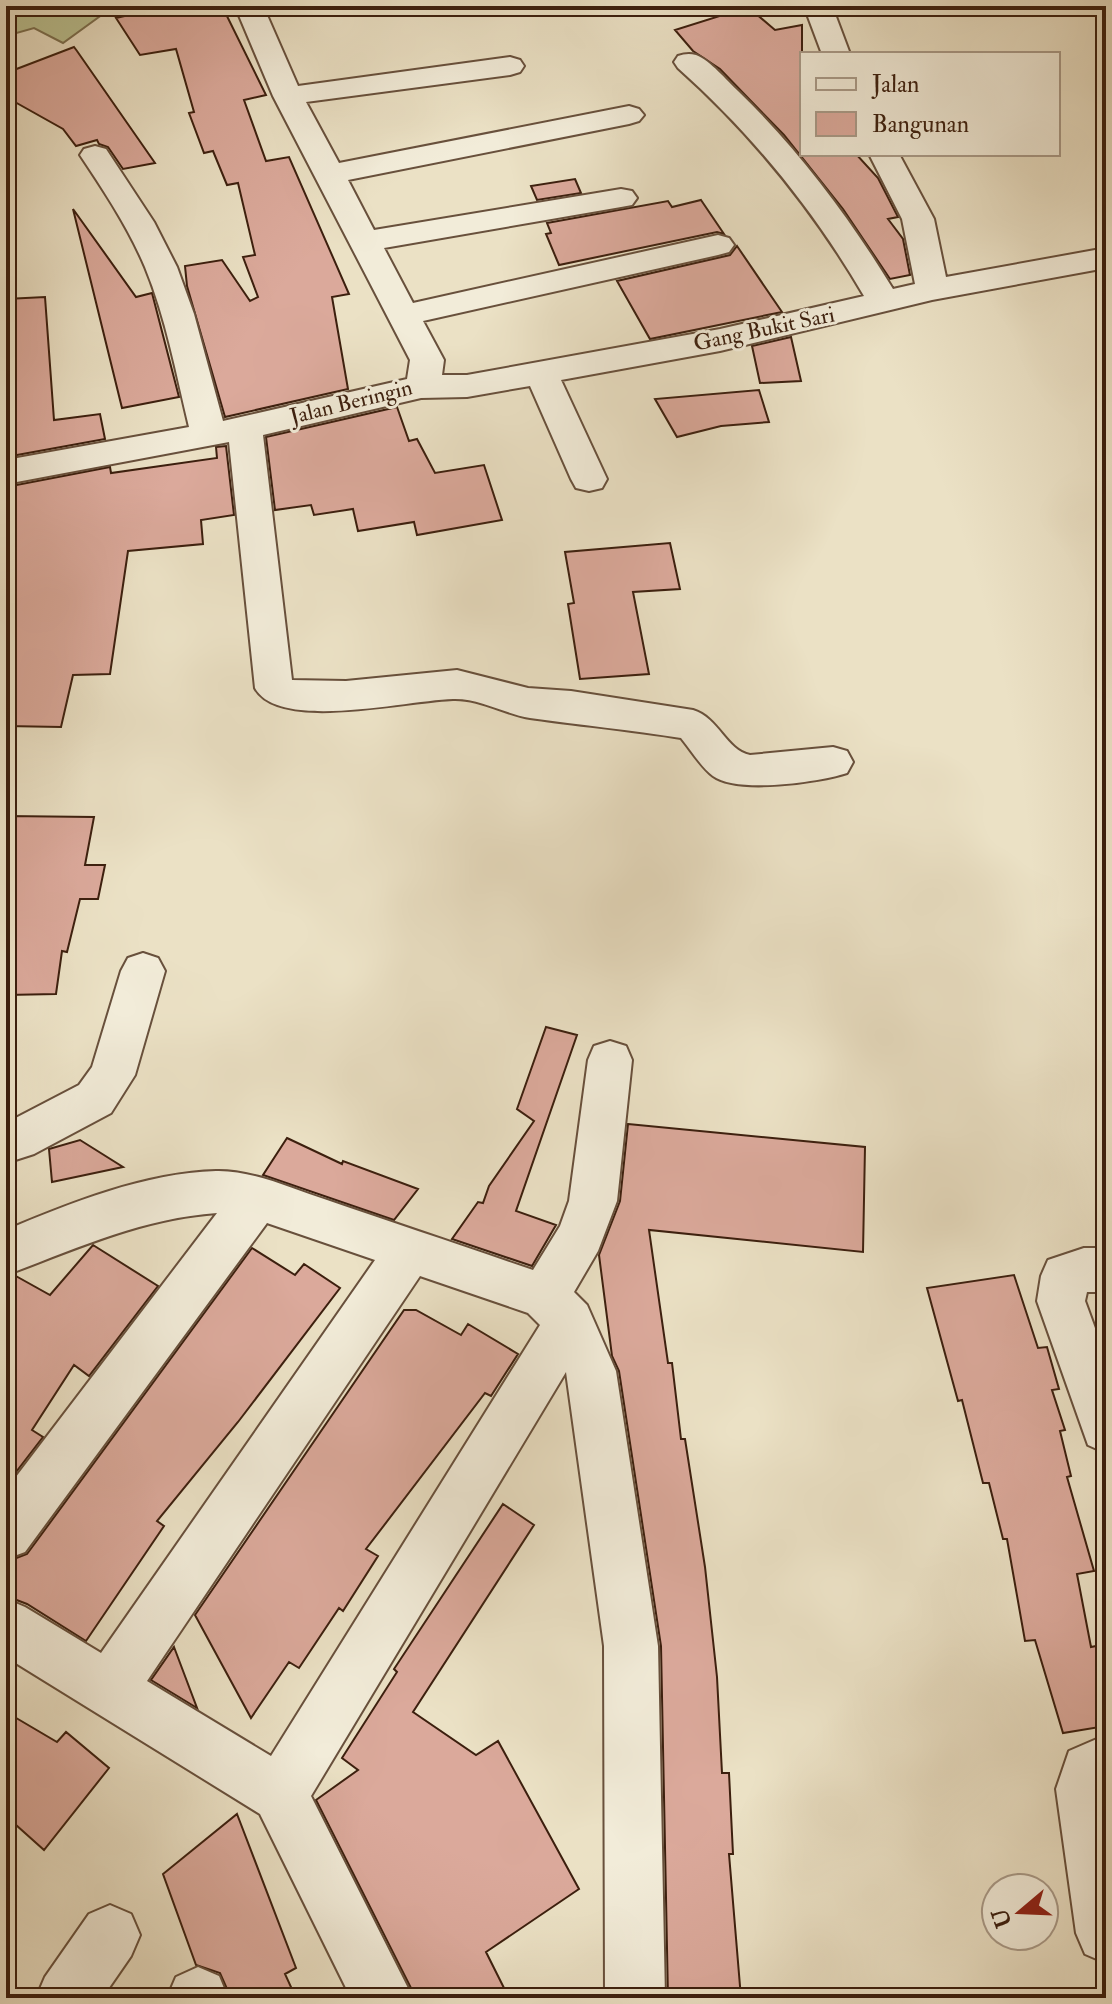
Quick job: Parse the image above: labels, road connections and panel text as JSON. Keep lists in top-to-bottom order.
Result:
{
  "streets": {
    "street": ["Gang Bukit Sari", "Jalan Beringin"]
  },
  "crossings": [
    ["Gang Bukit Sari", "Jalan Beringin"]
  ],
  "legend": ["Jalan", "Bangunan"],
  "north": "left"
}
